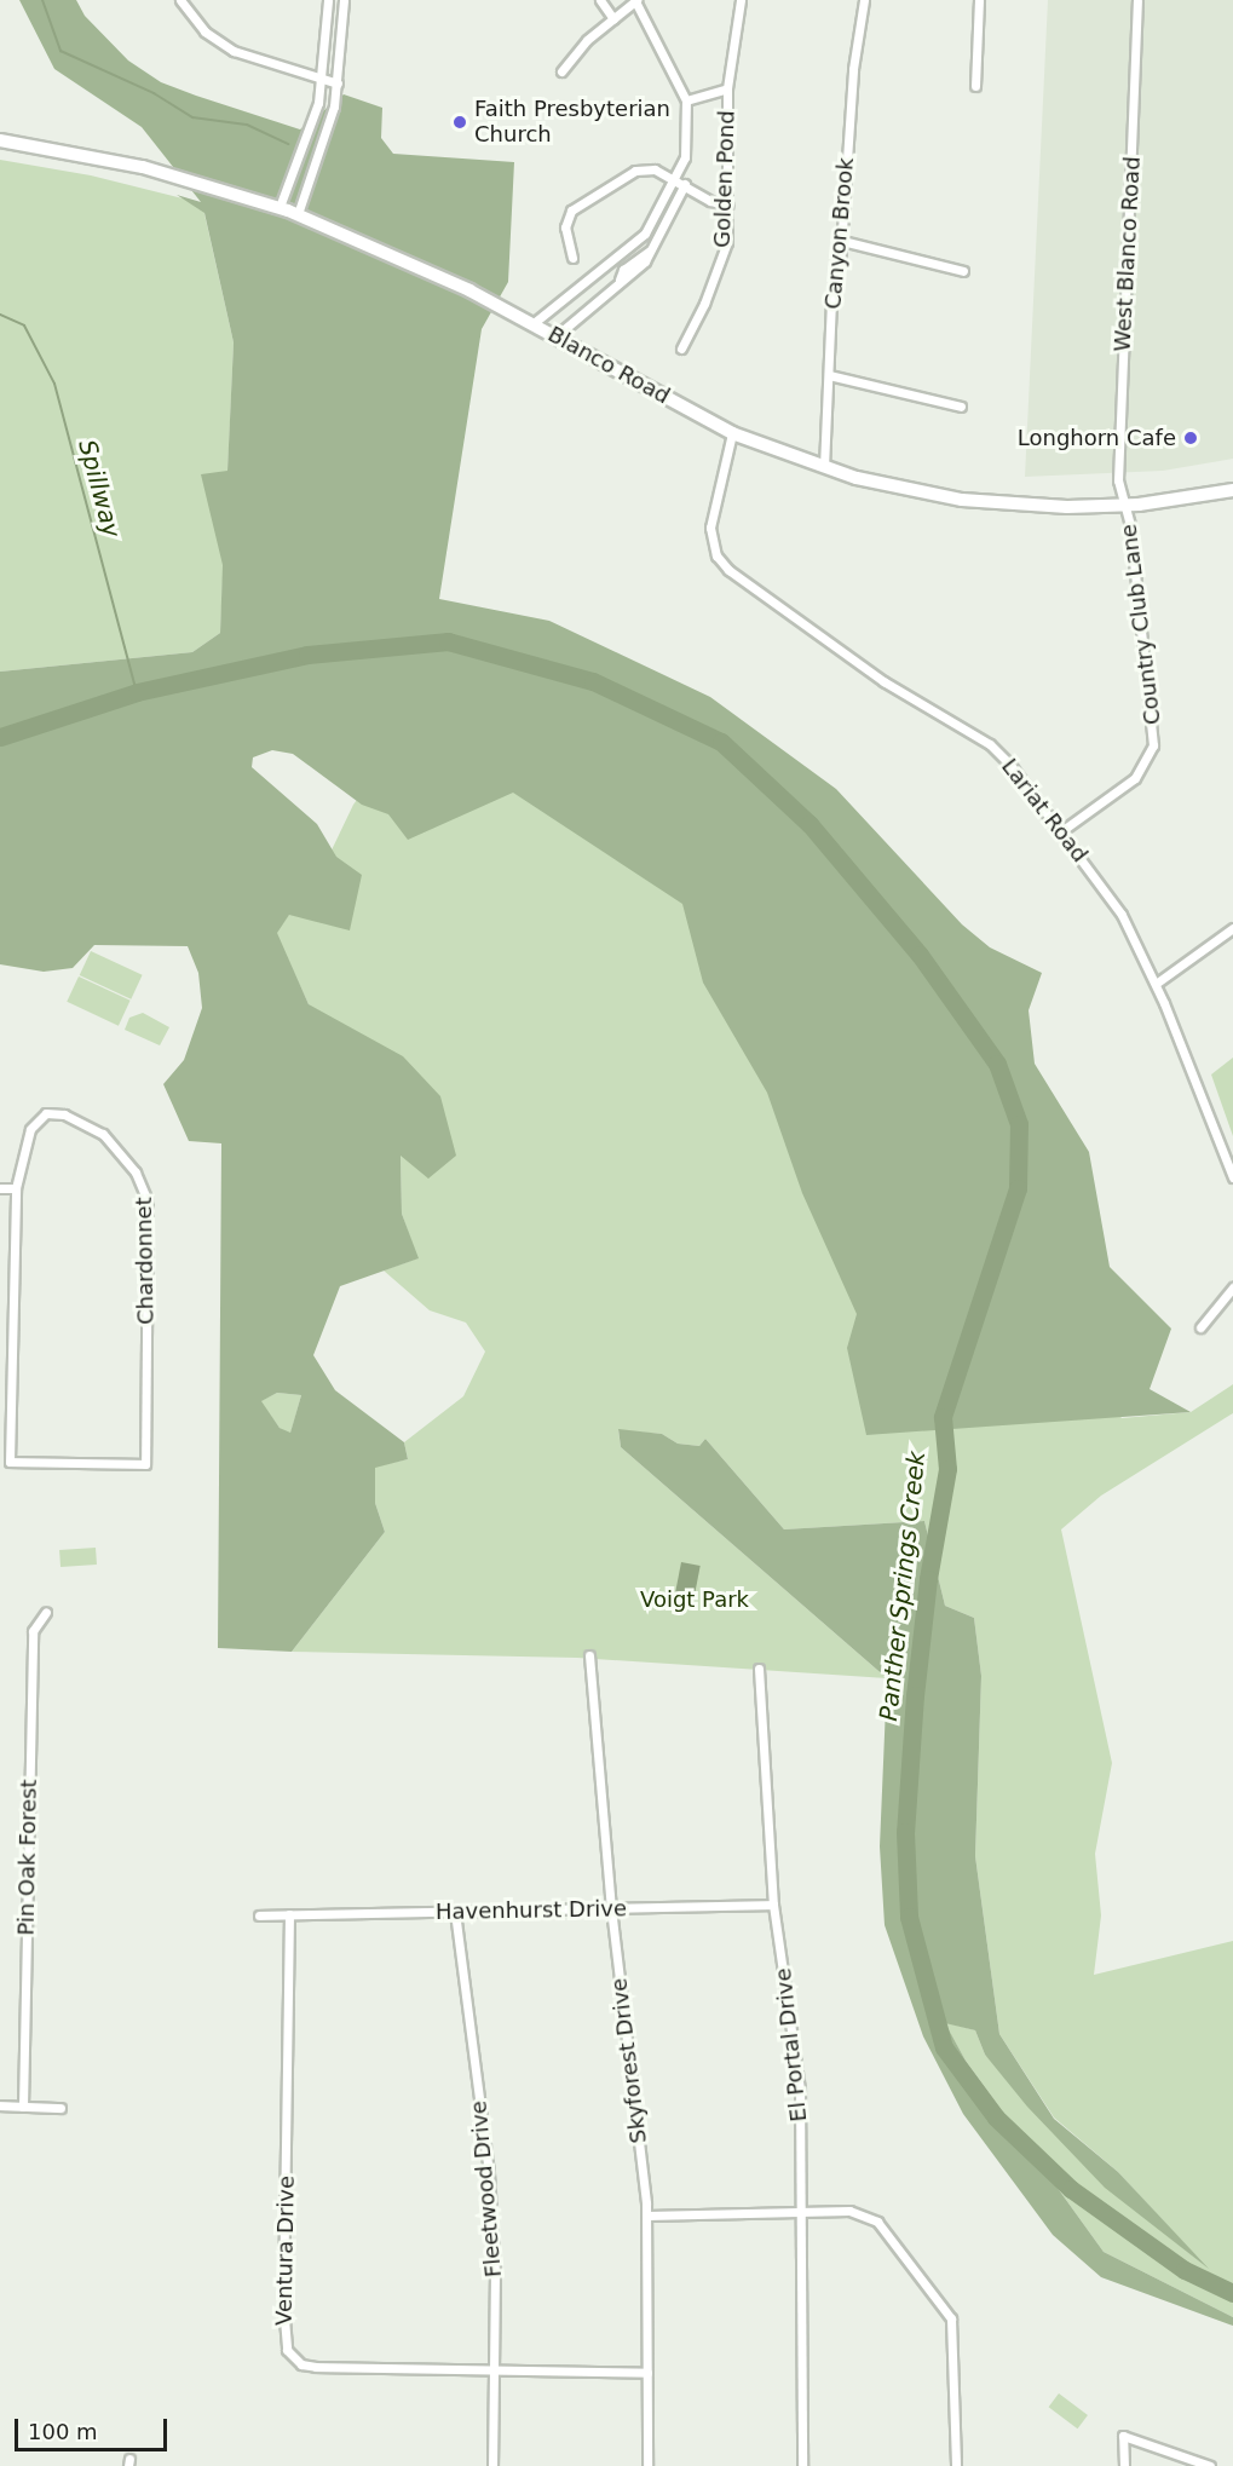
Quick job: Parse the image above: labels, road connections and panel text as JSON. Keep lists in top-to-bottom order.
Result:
{
  "streets": {
    "main road": ["Blanco Road"],
    "street": [
      "Golden Pond",
      "Canyon Brook",
      "West Blanco Road",
      "Country Club Lane",
      "Lariat Road",
      "Chardonnet",
      "Pin Oak Forest",
      "Havenhurst Drive",
      "El Portal Drive",
      "Skyforest Drive",
      "Fleetwood Drive",
      "Ventura Drive"
    ]
  },
  "crossings": [
    ["Canyon Brook", "Blanco Road"],
    ["West Blanco Road", "Blanco Road"],
    ["West Blanco Road", "Country Club Lane"],
    ["Blanco Road", "Country Club Lane"],
    ["Blanco Road", "Lariat Road"],
    ["Country Club Lane", "Lariat Road"],
    ["Havenhurst Drive", "El Portal Drive"],
    ["Havenhurst Drive", "Skyforest Drive"],
    ["Havenhurst Drive", "Fleetwood Drive"],
    ["Havenhurst Drive", "Ventura Drive"],
    ["Skyforest Drive", "Ventura Drive"],
    ["Fleetwood Drive", "Ventura Drive"]
  ],
  "water": ["Spillway", "Panther Springs Creek"],
  "parks": ["Voigt Park"],
  "places": ["Faith Presbyterian Church", "Longhorn Cafe"],
  "scale_bar": "100 m"
}
